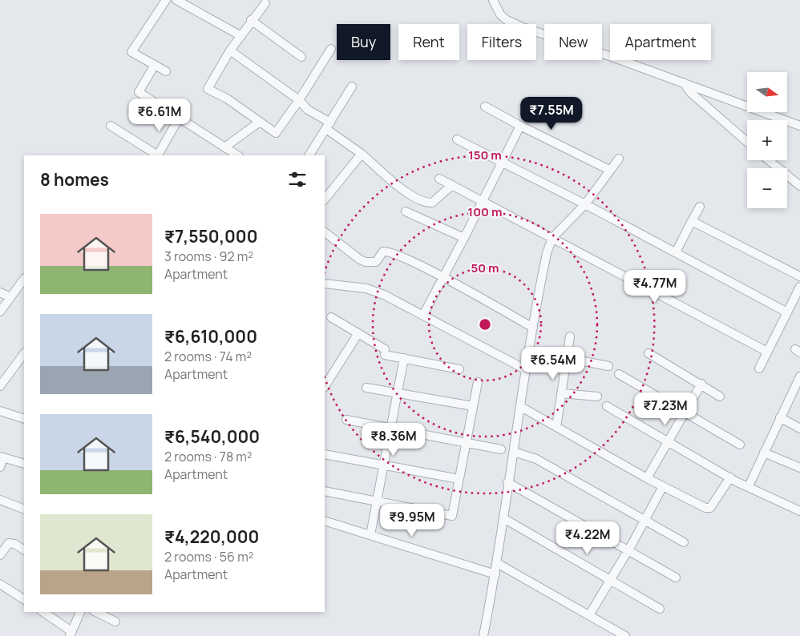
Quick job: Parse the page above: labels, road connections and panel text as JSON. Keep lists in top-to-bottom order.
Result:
{
  "north": "right",
  "page": {
    "chip": [
      "Buy",
      "Rent",
      "Filters",
      "New",
      "Apartment"
    ],
    "map_buttons": ["+", "−"],
    "price": [
      "₹7.55M",
      "₹6.61M",
      "₹4.77M",
      "₹6.54M",
      "₹7.23M",
      "₹8.36M",
      "₹9.95M",
      "₹4.22M"
    ],
    "heading": "8 homes",
    "list": [
      {
        "name": "₹7,550,000",
        "note": "3 rooms · 92 m² · Apartment"
      },
      {
        "name": "₹6,610,000",
        "note": "2 rooms · 74 m² · Apartment"
      },
      {
        "name": "₹6,540,000",
        "note": "2 rooms · 78 m² · Apartment"
      },
      {
        "name": "₹4,220,000",
        "note": "2 rooms · 56 m² · Apartment"
      }
    ]
  },
  "rings": ["150 m", "100 m", "50 m"]
}
